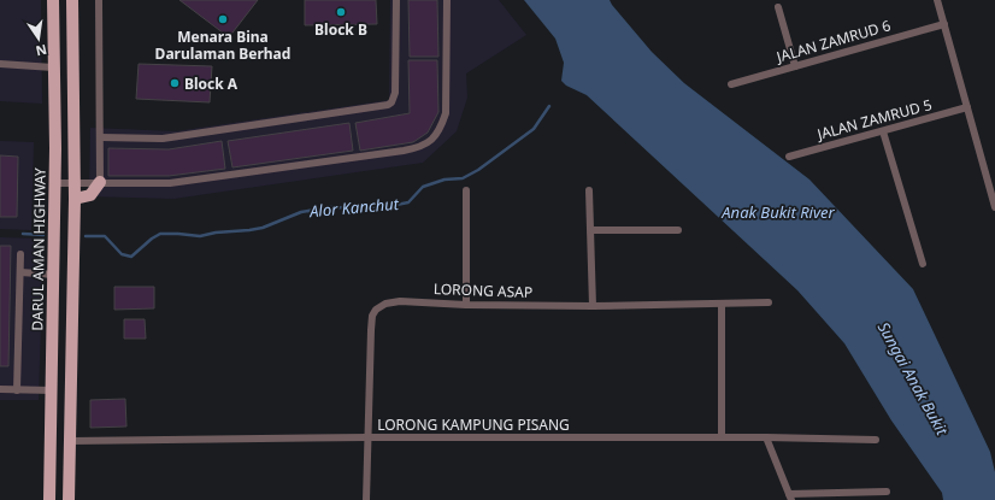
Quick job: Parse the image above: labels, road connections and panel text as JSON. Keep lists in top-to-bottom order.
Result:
{
  "streets": {
    "main road": ["DARUL AMAN HIGHWAY"],
    "street": [
      "JALAN ZAMRUD 6",
      "JALAN ZAMRUD 5",
      "LORONG ASAP",
      "LORONG KAMPUNG PISANG"
    ]
  },
  "crossings": [
    ["LORONG ASAP", "LORONG KAMPUNG PISANG"]
  ],
  "water": ["Alor Kanchut", "Anak Bukit River", "Sungai Anak Bukit"],
  "places": ["Block B", "Menara Bina Darulaman Berhad", "Block A"],
  "north": "bottom"
}
